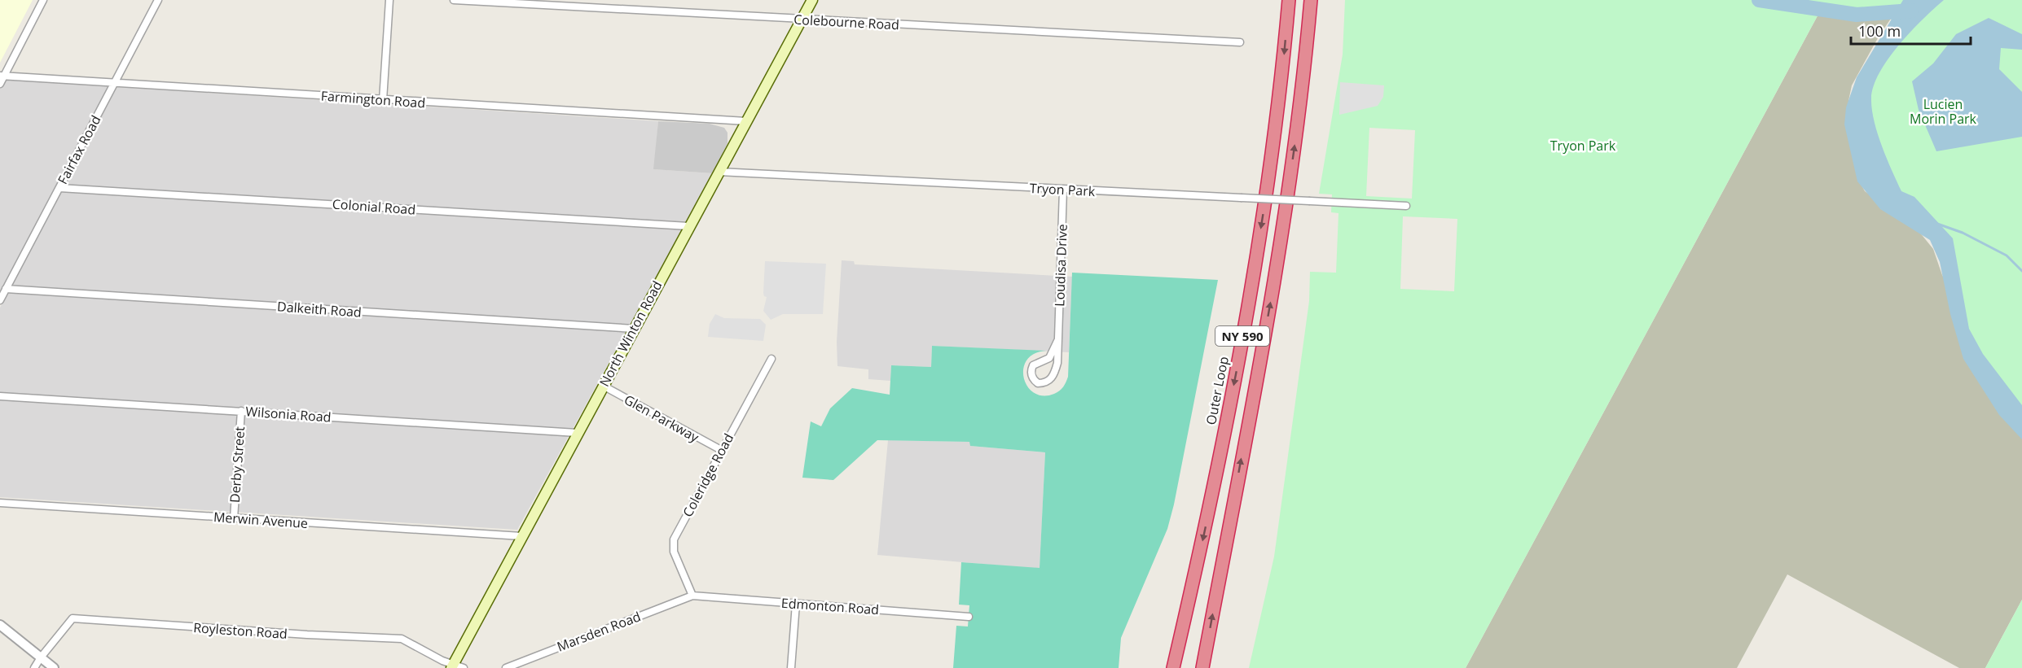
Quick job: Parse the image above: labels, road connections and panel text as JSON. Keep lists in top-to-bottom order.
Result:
{
  "streets": {
    "highway": ["NY 590", "Outer Loop"],
    "main road": ["North Winton Road"],
    "street": [
      "Colebourne Road",
      "Farmington Road",
      "Fairfax Road",
      "Tryon Park",
      "Colonial Road",
      "Loudisa Drive",
      "Dalkeith Road",
      "Wilsonia Road",
      "Glen Parkway",
      "Derby Street",
      "Coleridge Road",
      "Merwin Avenue",
      "Edmonton Road",
      "Royleston Road",
      "Marsden Road"
    ]
  },
  "crossings": [
    ["Colebourne Road", "North Winton Road"],
    ["Farmington Road", "Fairfax Road"],
    ["Farmington Road", "North Winton Road"],
    ["Fairfax Road", "Colonial Road"],
    ["Fairfax Road", "Dalkeith Road"],
    ["Tryon Park", "Loudisa Drive"],
    ["Tryon Park", "North Winton Road"],
    ["Colonial Road", "North Winton Road"],
    ["Dalkeith Road", "North Winton Road"],
    ["North Winton Road", "Wilsonia Road"],
    ["North Winton Road", "Glen Parkway"],
    ["North Winton Road", "Merwin Avenue"],
    ["North Winton Road", "Royleston Road"],
    ["Wilsonia Road", "Derby Street"],
    ["Glen Parkway", "Coleridge Road"],
    ["Derby Street", "Merwin Avenue"],
    ["Coleridge Road", "Edmonton Road"],
    ["Coleridge Road", "Marsden Road"],
    ["Edmonton Road", "Marsden Road"]
  ],
  "parks": ["Lucien Morin Park", "Tryon Park"],
  "scale_bar": "100 m"
}
